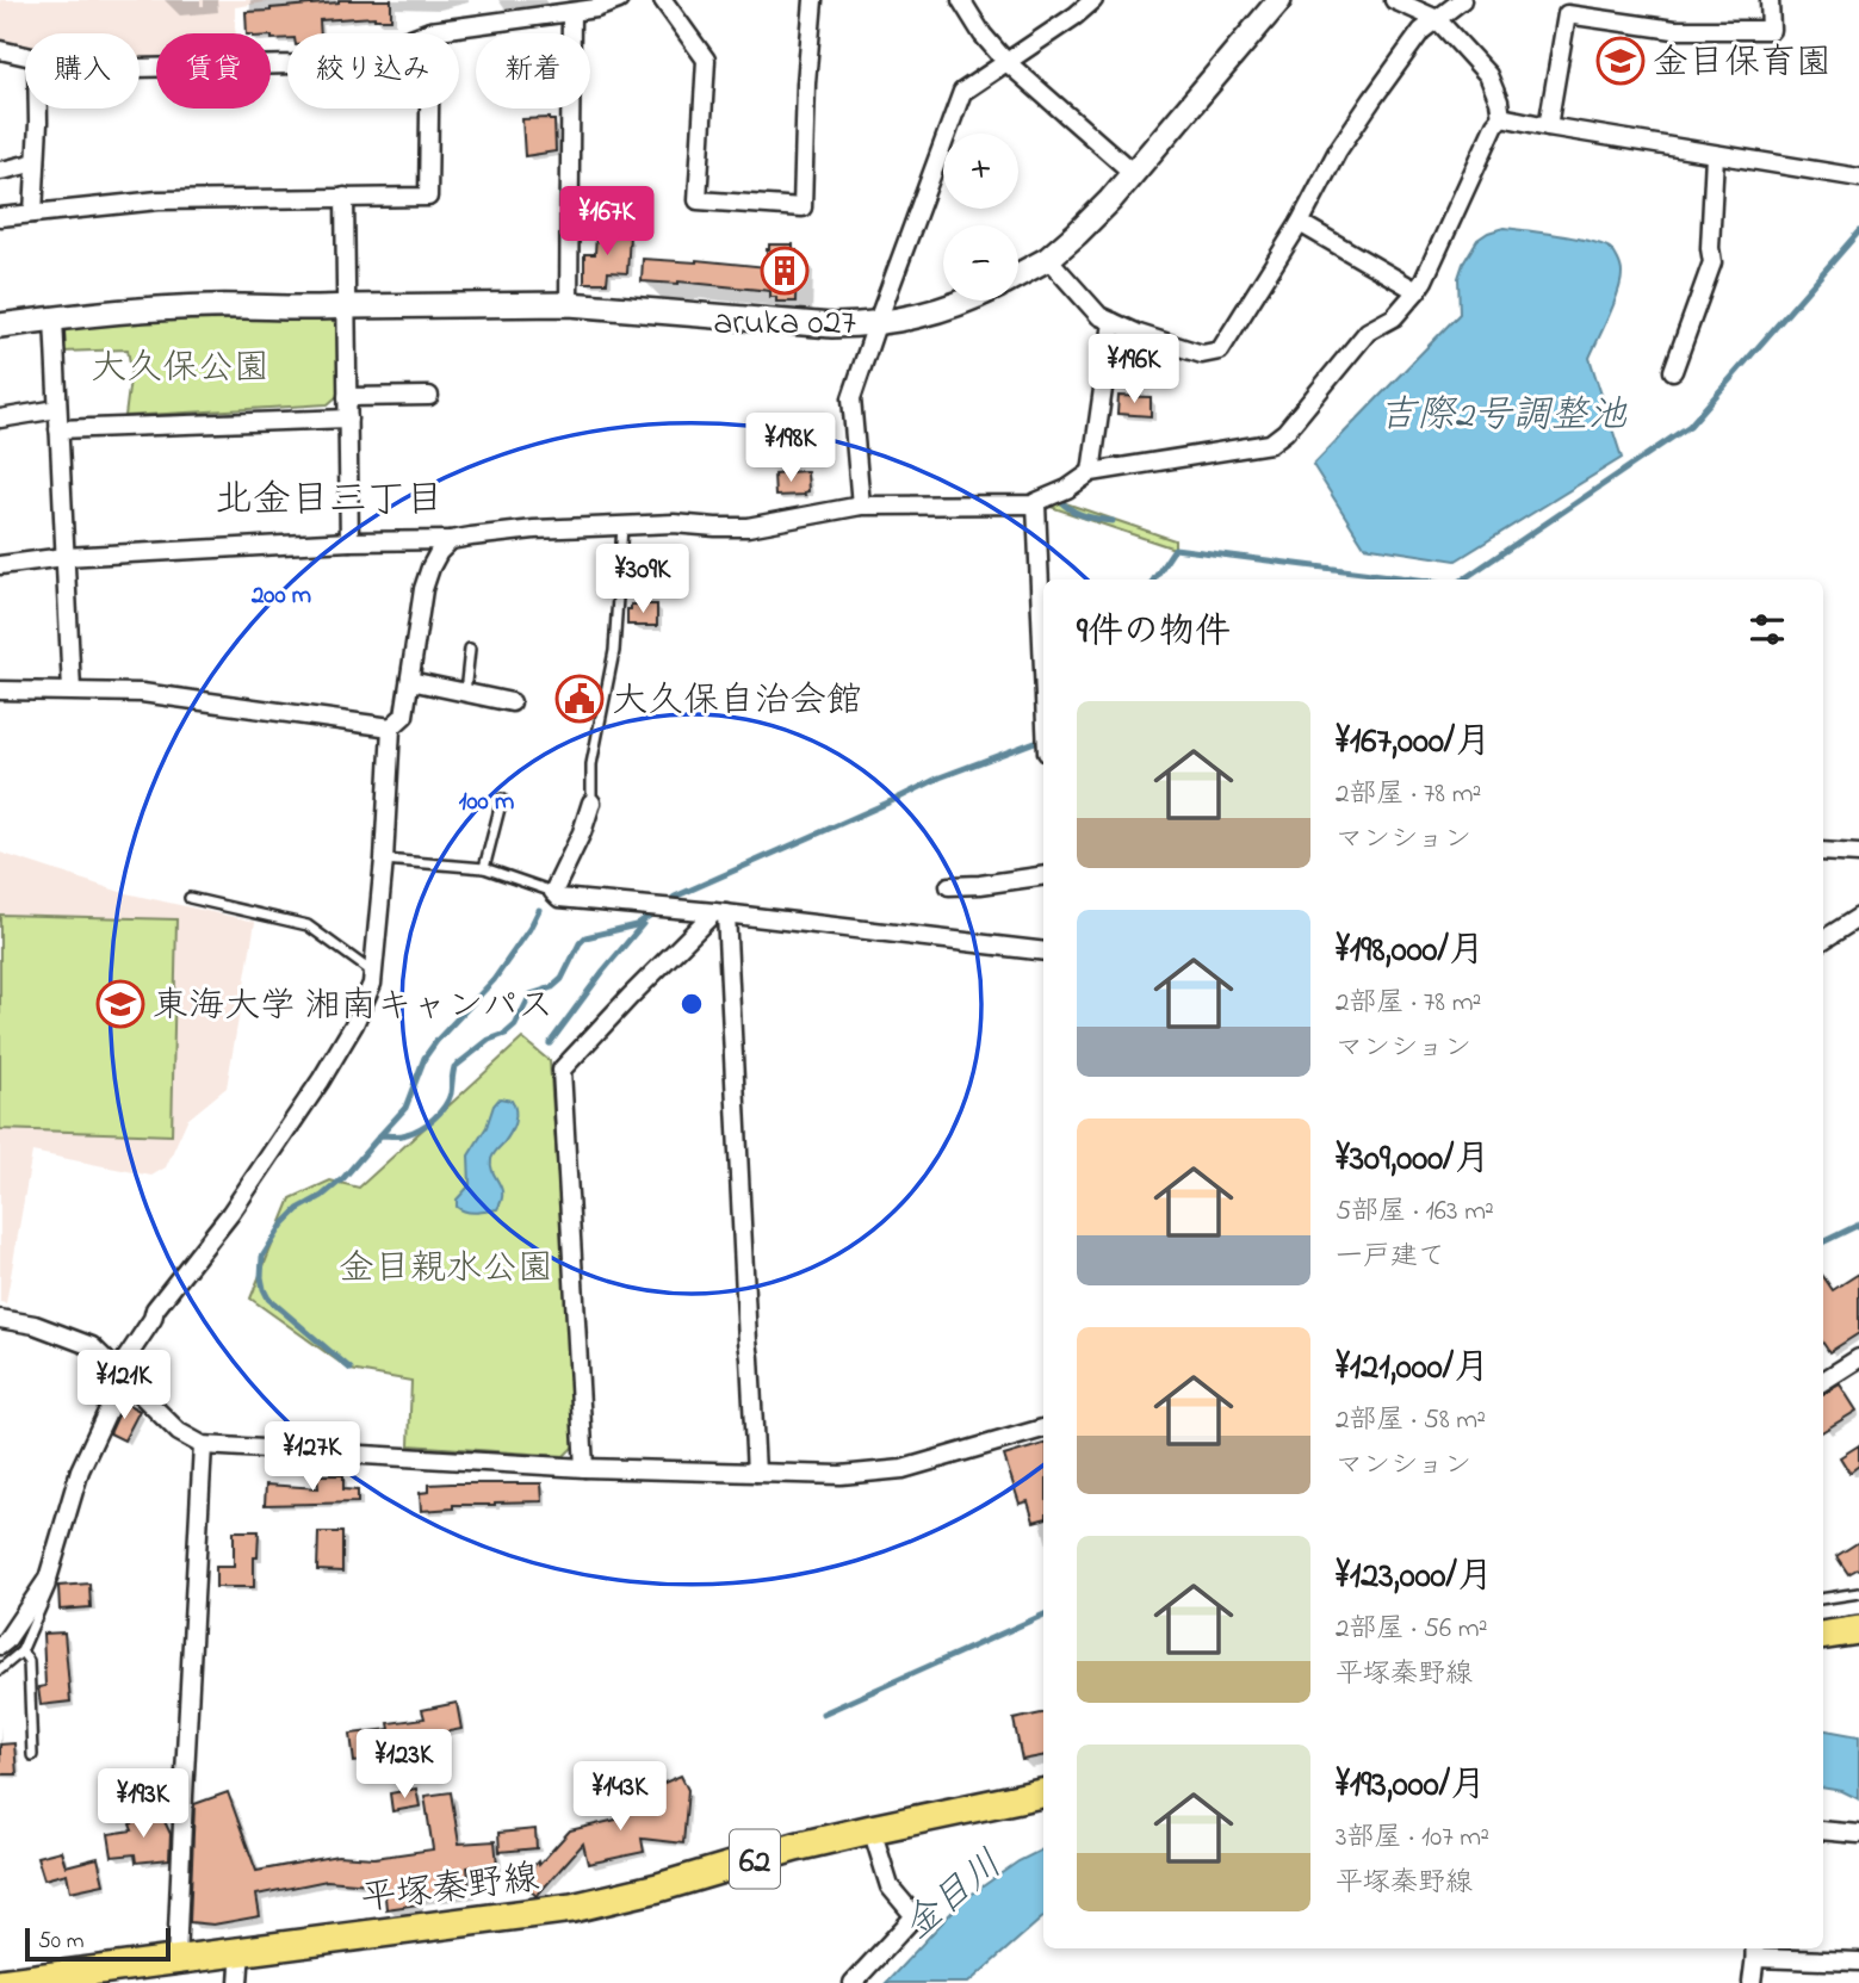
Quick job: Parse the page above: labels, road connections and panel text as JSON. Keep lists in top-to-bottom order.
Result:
{
  "streets": {
    "main road": ["62", "平塚秦野線"]
  },
  "districts": ["北金目三丁目"],
  "water": ["吉際2号調整池", "金目川"],
  "parks": ["大久保公園", "金目親水公園"],
  "places": {
    "school or university": ["金目保育園", "東海大学 湘南キャンパス"],
    "building": ["aruka 027"],
    "public building": ["大久保自治会館"]
  },
  "scale_bar": "50 m",
  "page": {
    "chip": [
      "購入",
      "賃貸",
      "絞り込み",
      "新着"
    ],
    "map_buttons": ["+", "−"],
    "price": [
      "¥167K",
      "¥196K",
      "¥198K",
      "¥309K",
      "¥121K",
      "¥127K",
      "¥123K",
      "¥143K",
      "¥193K"
    ],
    "heading": "9件の物件",
    "list": [
      {
        "name": "¥167,000/月",
        "note": "2部屋 · 78 m² · マンション"
      },
      {
        "name": "¥198,000/月",
        "note": "2部屋 · 78 m² · マンション"
      },
      {
        "name": "¥309,000/月",
        "note": "5部屋 · 163 m² · 一戸建て"
      },
      {
        "name": "¥121,000/月",
        "note": "2部屋 · 58 m² · マンション"
      },
      {
        "name": "¥123,000/月",
        "note": "2部屋 · 56 m² · 平塚秦野線"
      },
      {
        "name": "¥193,000/月",
        "note": "3部屋 · 107 m² · 平塚秦野線"
      }
    ],
    "scale": "50 m"
  },
  "rings": ["200 m", "100 m"]
}
